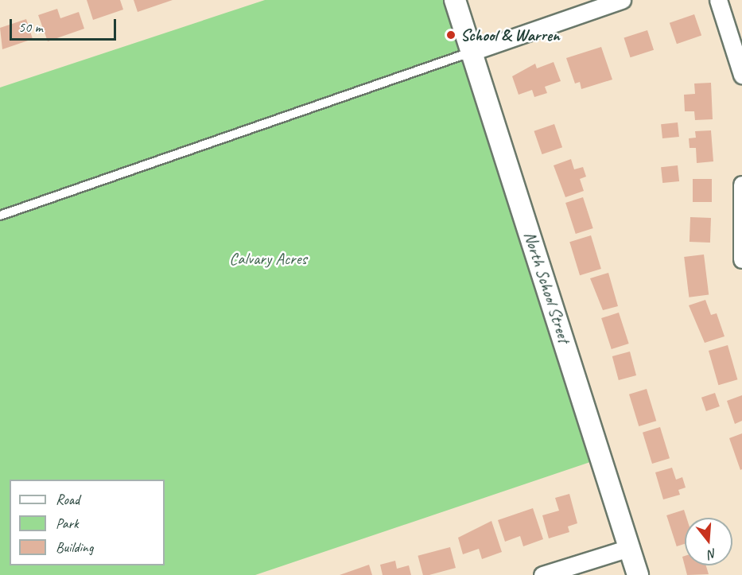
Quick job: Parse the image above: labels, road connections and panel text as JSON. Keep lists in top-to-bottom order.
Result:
{
  "streets": {
    "street": ["North School Street"]
  },
  "parks": ["Calvary Acres"],
  "places": ["School & Warren"],
  "legend": ["Road", "Park", "Building"],
  "scale_bar": "50 m",
  "north": "bottom"
}
